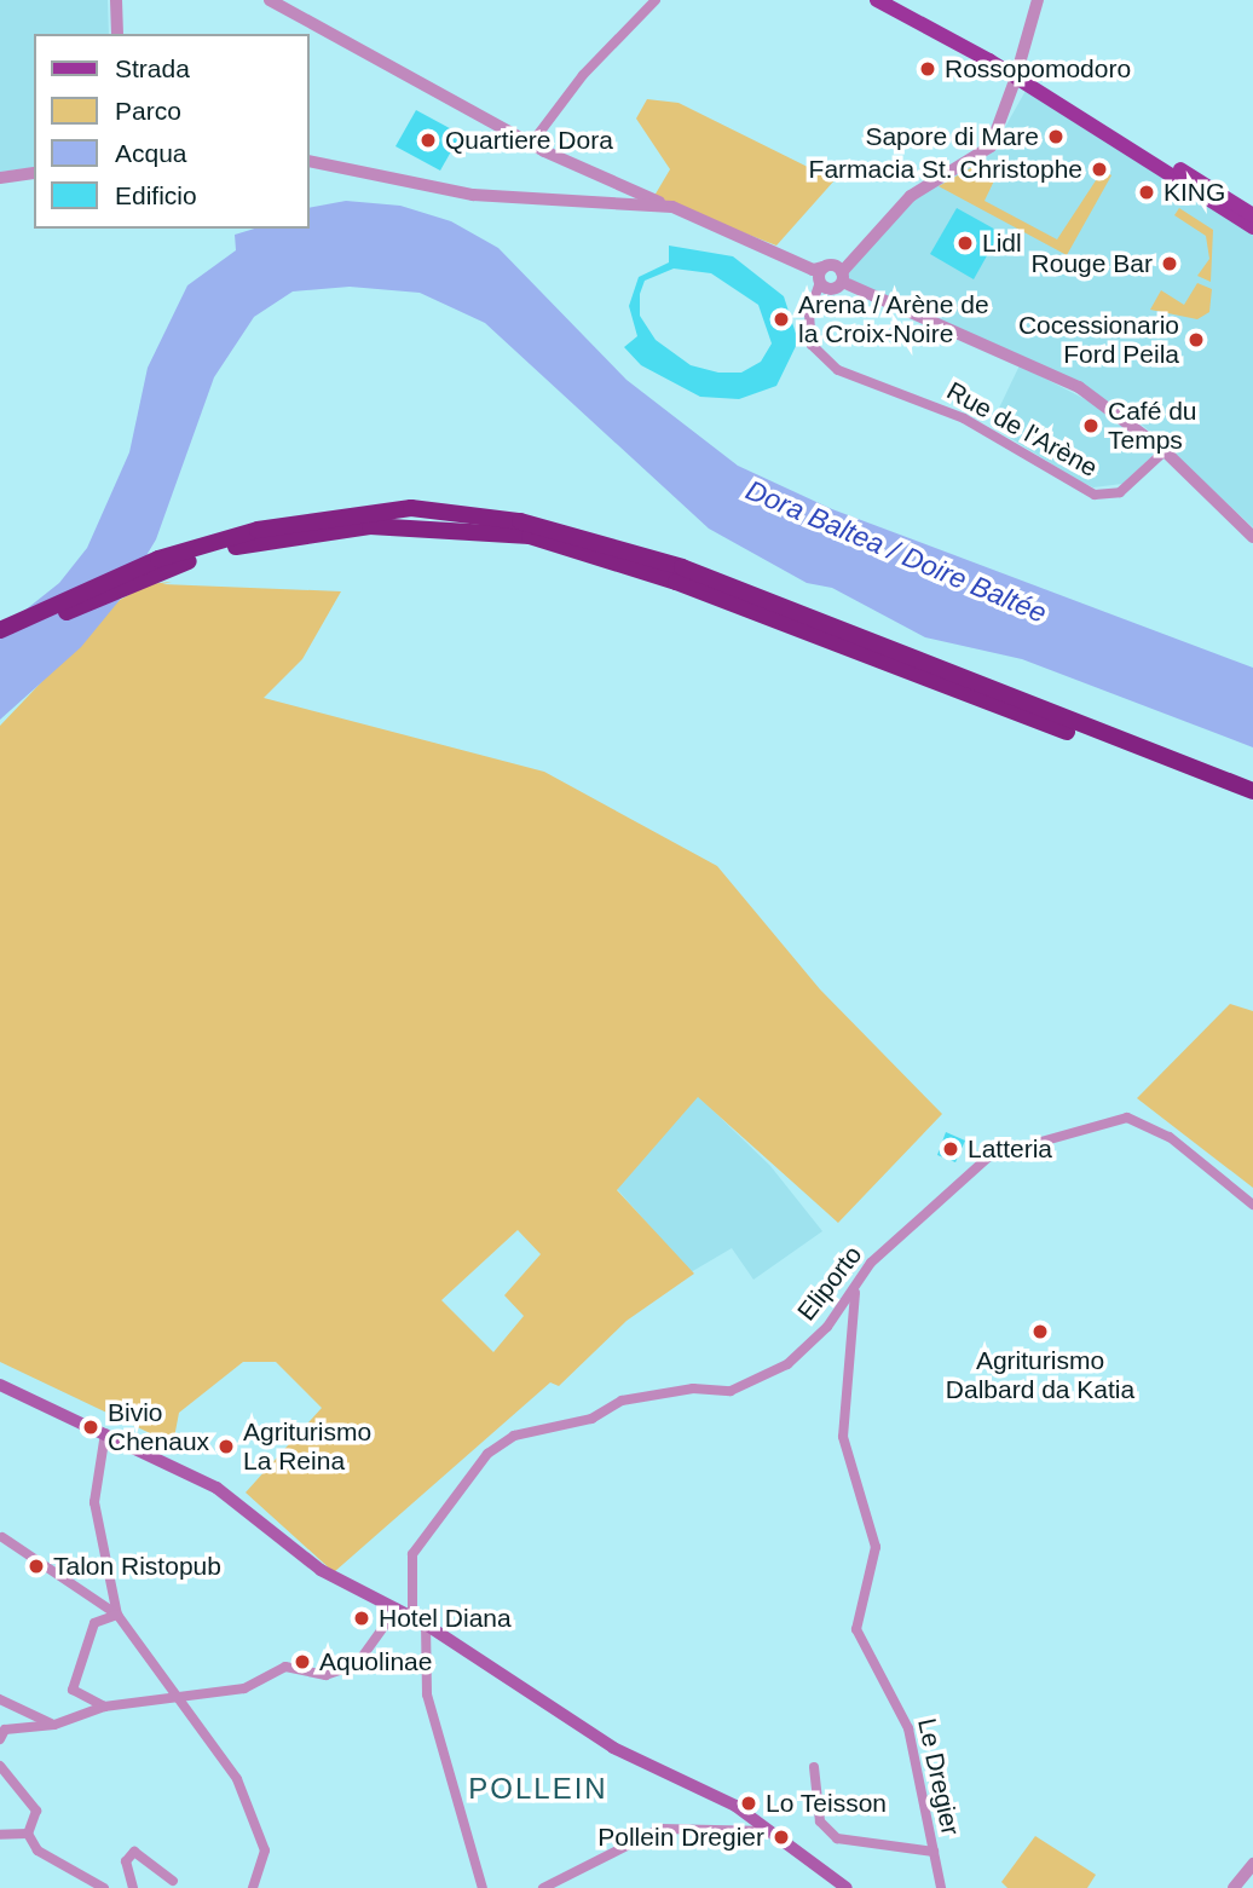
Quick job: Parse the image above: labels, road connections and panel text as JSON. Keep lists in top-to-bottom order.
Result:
{
  "streets": {
    "street": ["Rue de l'Arène", "Eliporto", "Le Dregier"]
  },
  "crossings": [
    ["Eliporto", "Le Dregier"]
  ],
  "districts": ["POLLEIN"],
  "water": ["Dora Baltea / Doire Baltée"],
  "places": [
    "Rossopomodoro",
    "Sapore di Mare",
    "Quartiere Dora",
    "Farmacia St. Christophe",
    "KING",
    "Lidl",
    "Rouge Bar",
    "Arena / Arène de la Croix-Noire",
    "Cocessionario Ford Peila",
    "Café du Temps",
    "Latteria",
    "Agriturismo Dalbard da Katia",
    "Bivio Chenaux",
    "Agriturismo La Reina",
    "Talon Ristopub",
    "Hotel Diana",
    "Aquolinae",
    "Lo Teisson",
    "Pollein Dregier"
  ],
  "legend": [
    "Strada",
    "Parco",
    "Acqua",
    "Edificio"
  ]
}
